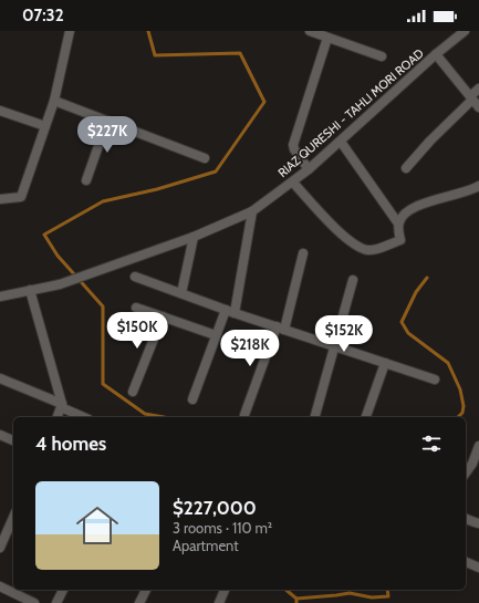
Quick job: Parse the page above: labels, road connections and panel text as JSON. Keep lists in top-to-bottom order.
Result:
{
  "streets": {
    "street": ["RIAZ QURESHI - TAHLI MORI ROAD"]
  },
  "page": {
    "status": "07:32",
    "price": [
      "$227K",
      "$150K",
      "$152K",
      "$218K"
    ],
    "heading": "4 homes",
    "list": [
      {
        "name": "$227,000",
        "note": "3 rooms · 110 m² · Apartment"
      }
    ]
  }
}
